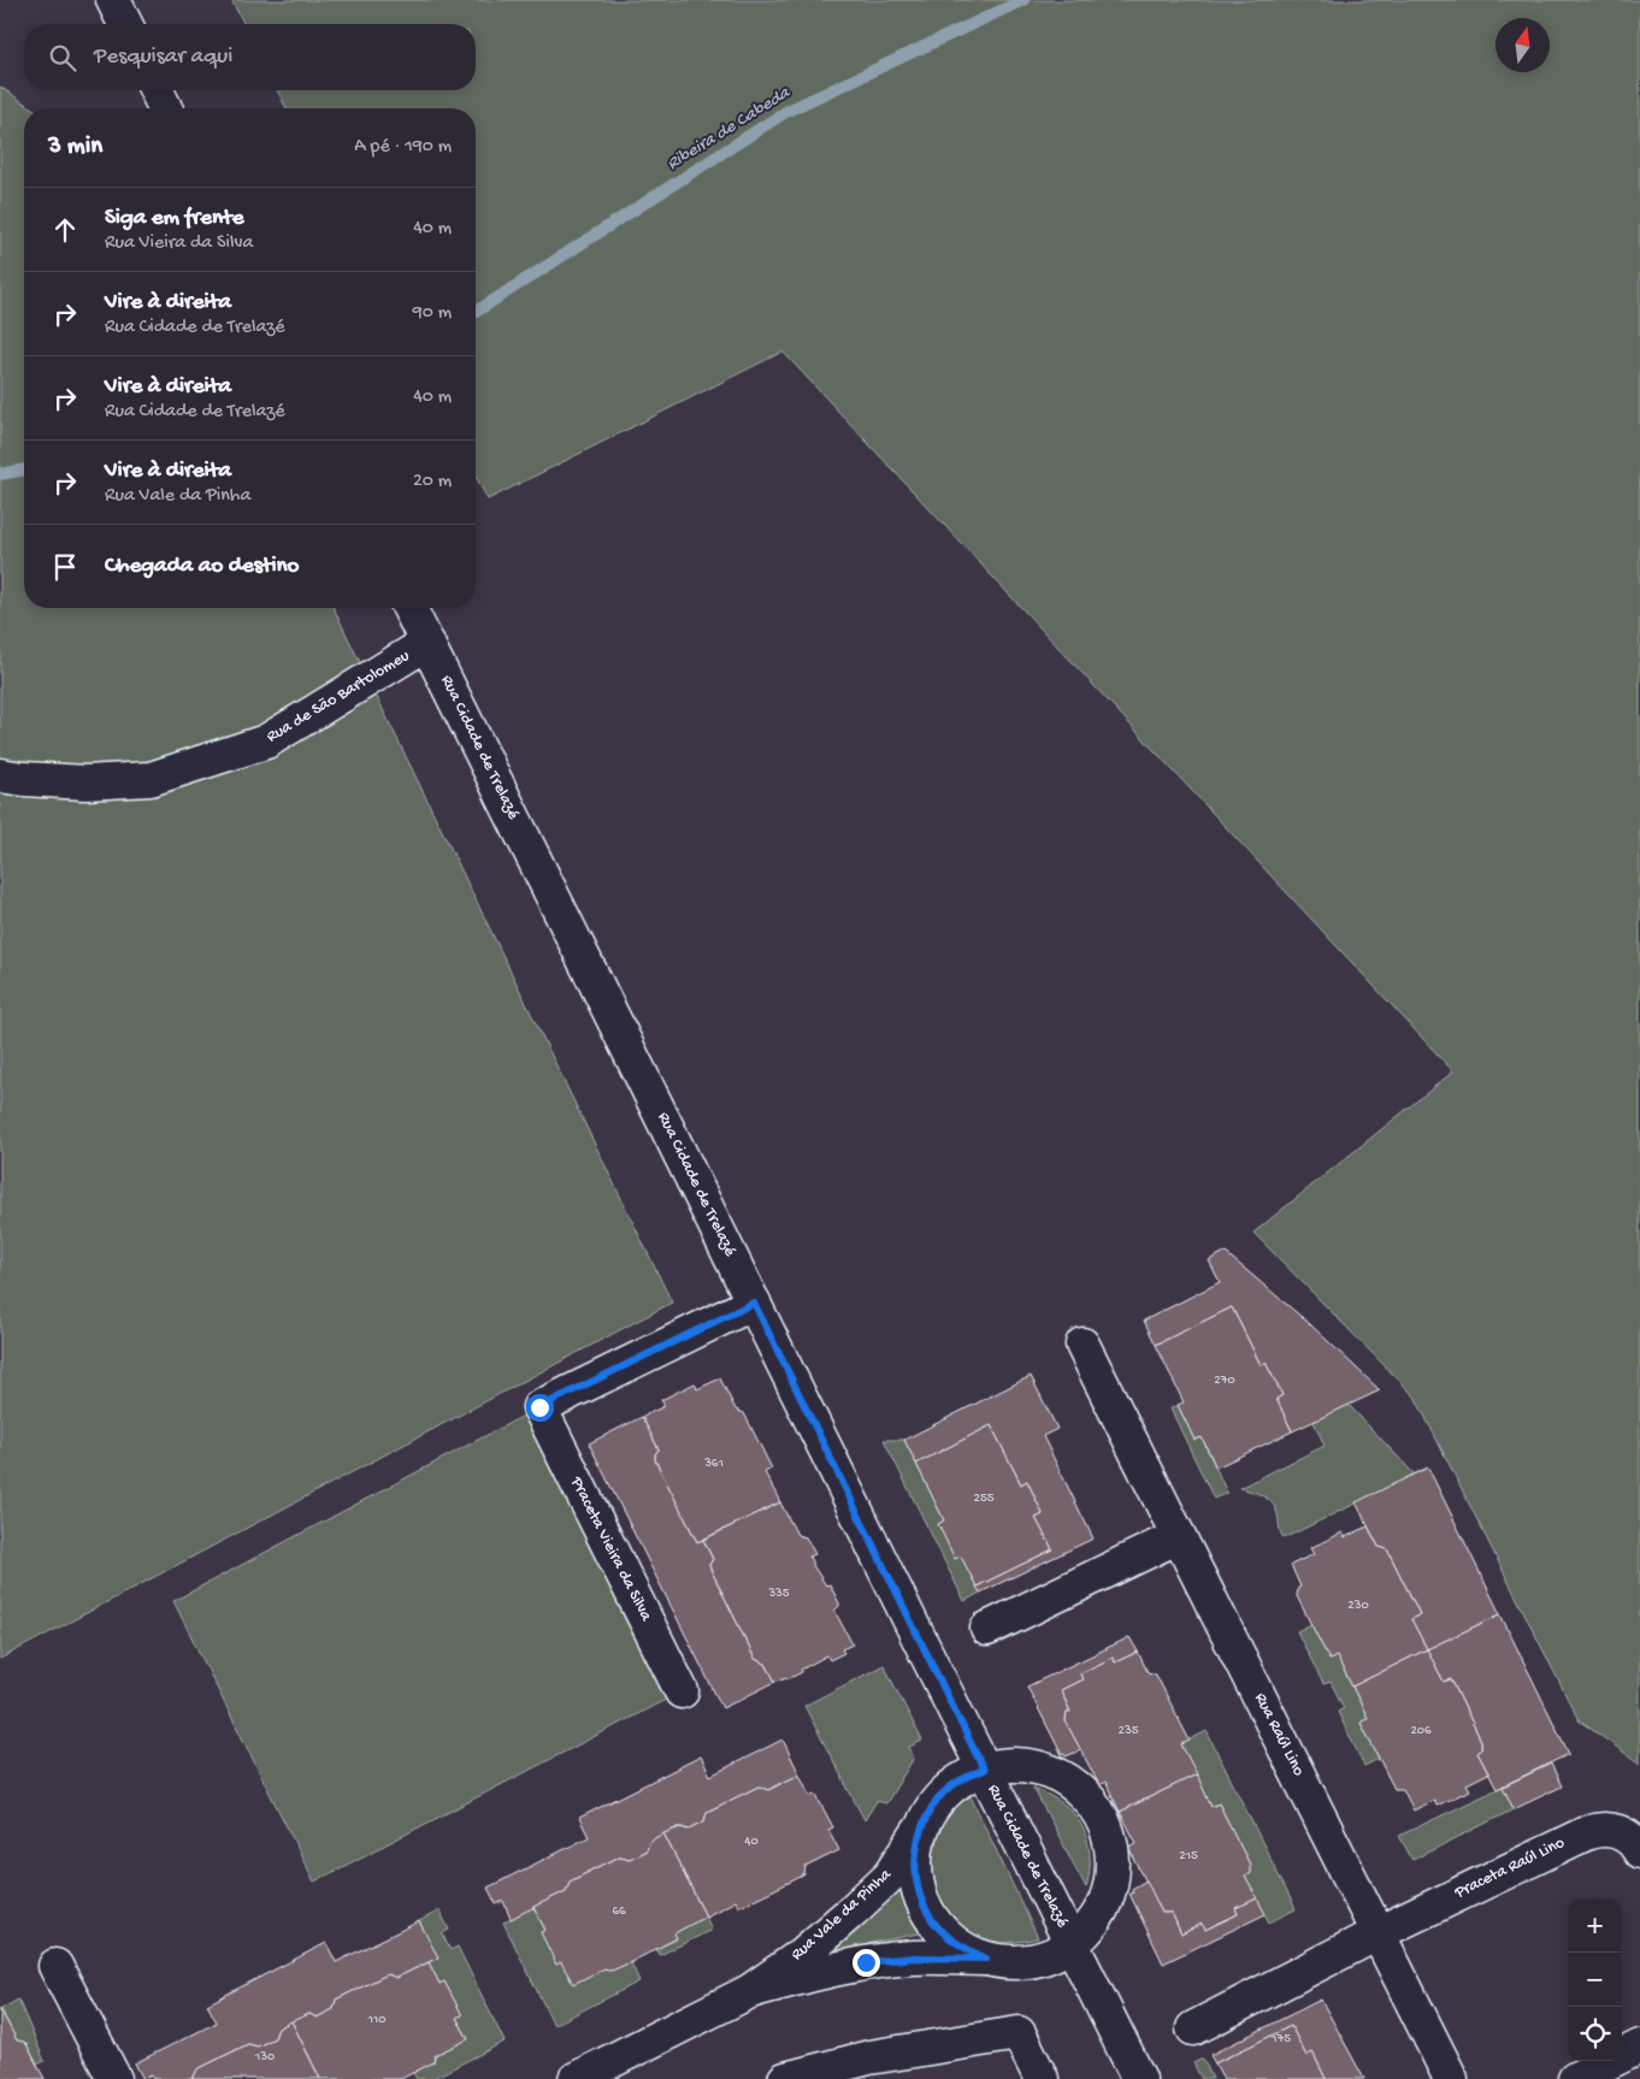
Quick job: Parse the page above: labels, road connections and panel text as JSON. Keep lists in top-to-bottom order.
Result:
{
  "streets": {
    "street": [
      "Rua de São Bartolomeu",
      "Rua Cidade de Trelazé",
      "Praceta Vieira da Silva",
      "Rua Raúl Lino",
      "Praceta Raúl Lino",
      "Rua Vale da Pinha"
    ]
  },
  "crossings": [
    ["Rua de São Bartolomeu", "Rua Cidade de Trelazé"],
    ["Rua Cidade de Trelazé", "Praceta Vieira da Silva"],
    ["Rua Cidade de Trelazé", "Rua Vale da Pinha"],
    ["Rua Raúl Lino", "Praceta Raúl Lino"]
  ],
  "water": ["Ribeira de Cabeda"],
  "house_numbers": [
    "270",
    "361",
    "255",
    "335",
    "230",
    "235",
    "206",
    "40",
    "215",
    "66",
    "110",
    "175",
    "130"
  ],
  "north": "top",
  "page": {
    "search": "Pesquisar aqui",
    "heading": ["3 min", "A pé · 190 m"],
    "list": [
      ["Siga em frente", "Rua Vieira da Silva", "40 m"],
      ["Vire à direita", "Rua Cidade de Trelazé", "90 m"],
      ["Vire à direita", "Rua Cidade de Trelazé", "40 m"],
      ["Vire à direita", "Rua Vale da Pinha", "20 m"],
      "Chegada ao destino"
    ],
    "map_buttons": ["+", "−"]
  }
}
